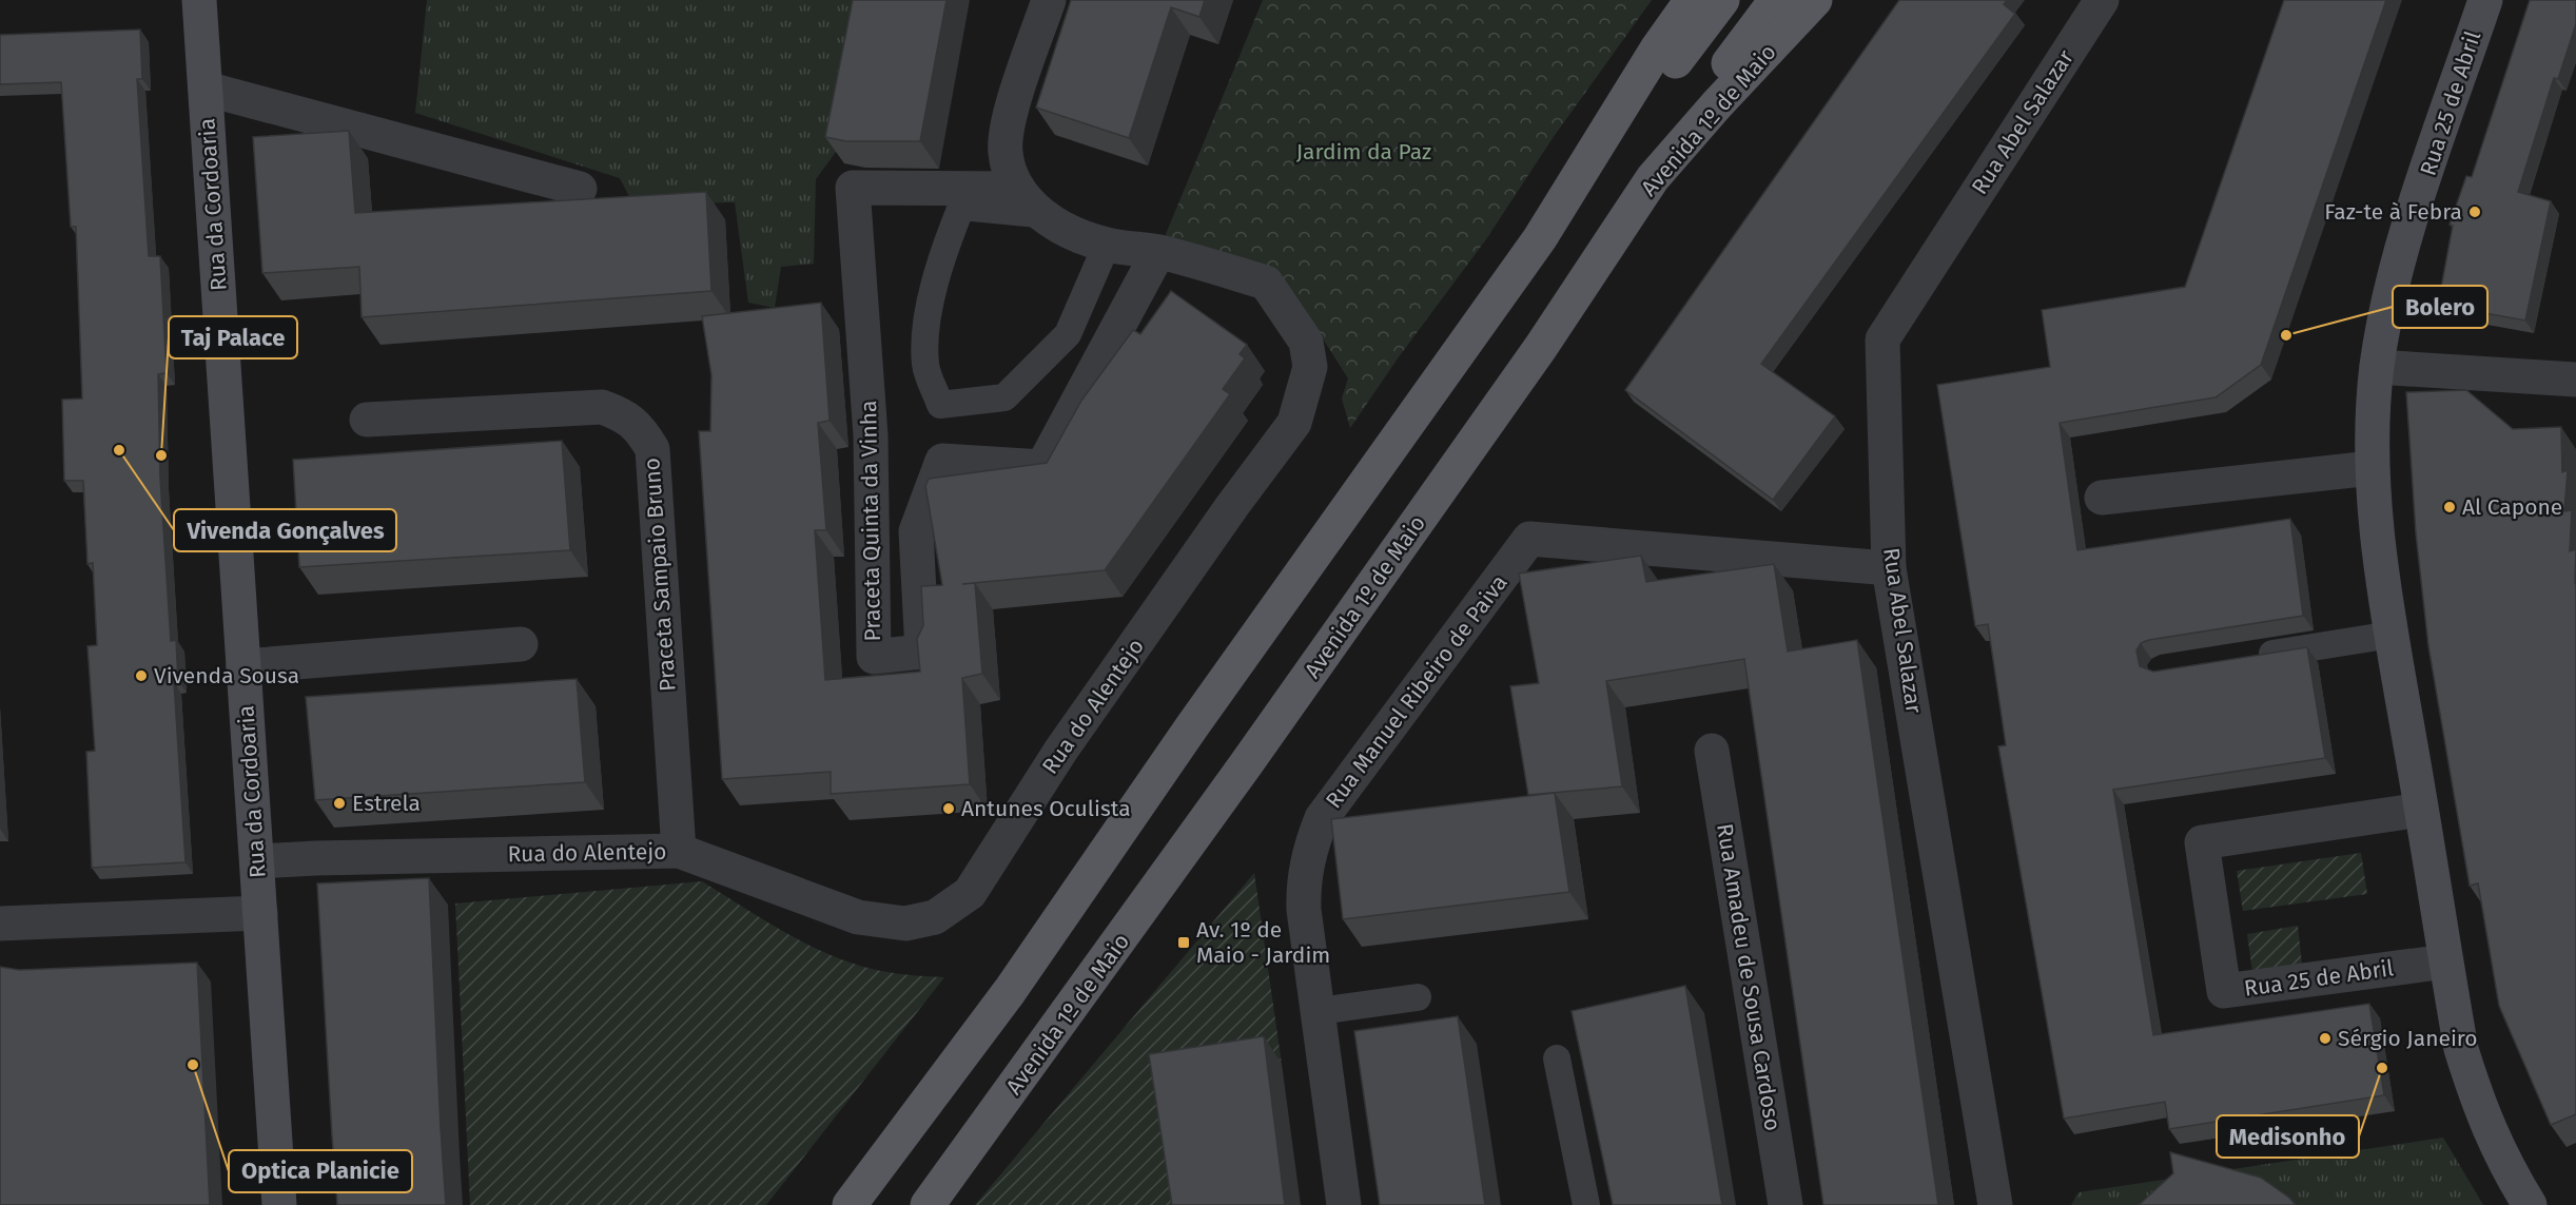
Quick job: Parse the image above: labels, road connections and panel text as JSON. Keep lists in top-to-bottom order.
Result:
{
  "streets": {
    "main road": ["Rua 25 de Abril", "Avenida 1º de Maio", "Rua da Cordoaria"],
    "street": [
      "Rua Abel Salazar",
      "Praceta Quinta da Vinha",
      "Praceta Sampaio Bruno",
      "Rua Manuel Ribeiro de Paiva",
      "Rua do Alentejo",
      "Rua Amadeu de Sousa Cardoso"
    ]
  },
  "crossings": [
    ["Rua Abel Salazar", "Rua Manuel Ribeiro de Paiva"],
    ["Rua da Cordoaria", "Rua do Alentejo"],
    ["Praceta Quinta da Vinha", "Rua do Alentejo"],
    ["Praceta Sampaio Bruno", "Rua do Alentejo"]
  ],
  "parks": ["Jardim da Paz"],
  "places": {
    "other": [
      "Faz-te à Febra",
      "Bolero",
      "Vivenda Gonçalves",
      "Taj Palace",
      "Al Capone",
      "Vivenda Sousa",
      "Estrela",
      "Antunes Oculista",
      "Sérgio Janeiro",
      "Optica Planicie",
      "Medisonho"
    ],
    "transit": ["Av. 1º de Maio - Jardim"]
  }
}
